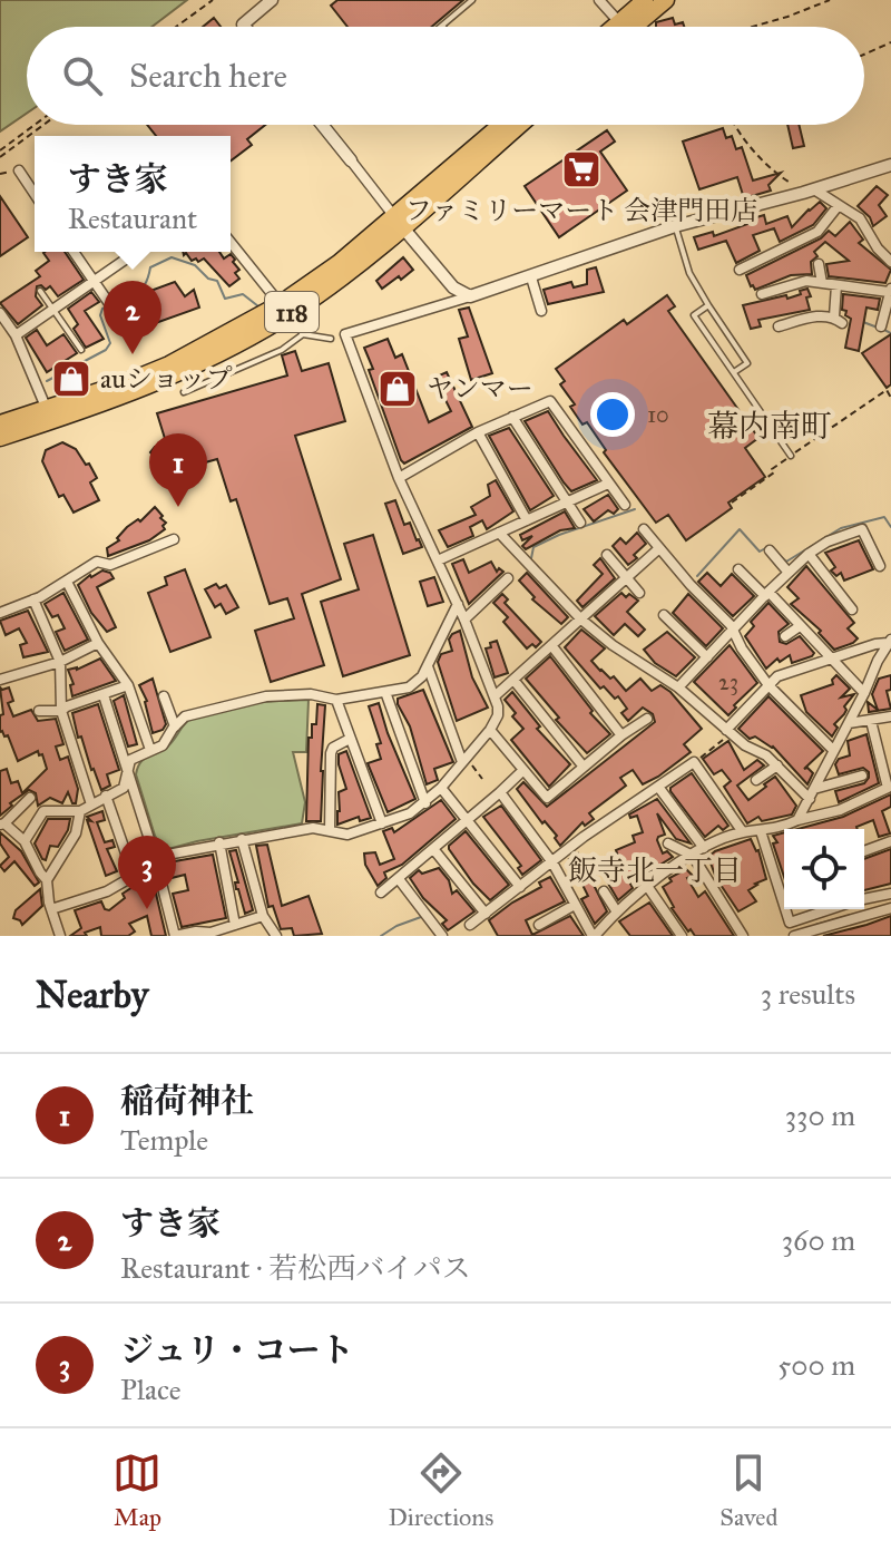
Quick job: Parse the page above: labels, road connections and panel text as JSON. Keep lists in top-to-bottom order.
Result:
{
  "streets": {
    "highway": ["118"]
  },
  "districts": ["幕内南町", "飯寺北一丁目"],
  "places": {
    "supermarket": ["ファミリーマート 会津門田店"],
    "shop": ["auショップ", "ヤンマー"]
  },
  "house_numbers": ["10", "23"],
  "page": {
    "search": "Search here",
    "popup": ["すき家", "Restaurant"],
    "pins": ["2", "1", "3"],
    "heading": ["Nearby", "3 results"],
    "list": [
      {
        "mark": "1",
        "name": "稲荷神社",
        "note": "Temple",
        "value": "330 m"
      },
      {
        "mark": "2",
        "name": "すき家",
        "note": "Restaurant · 若松西バイパス",
        "value": "360 m"
      },
      {
        "mark": "3",
        "name": "ジュリ・コート",
        "note": "Place",
        "value": "500 m"
      }
    ],
    "nav": ["Map", "Directions", "Saved"]
  }
}
